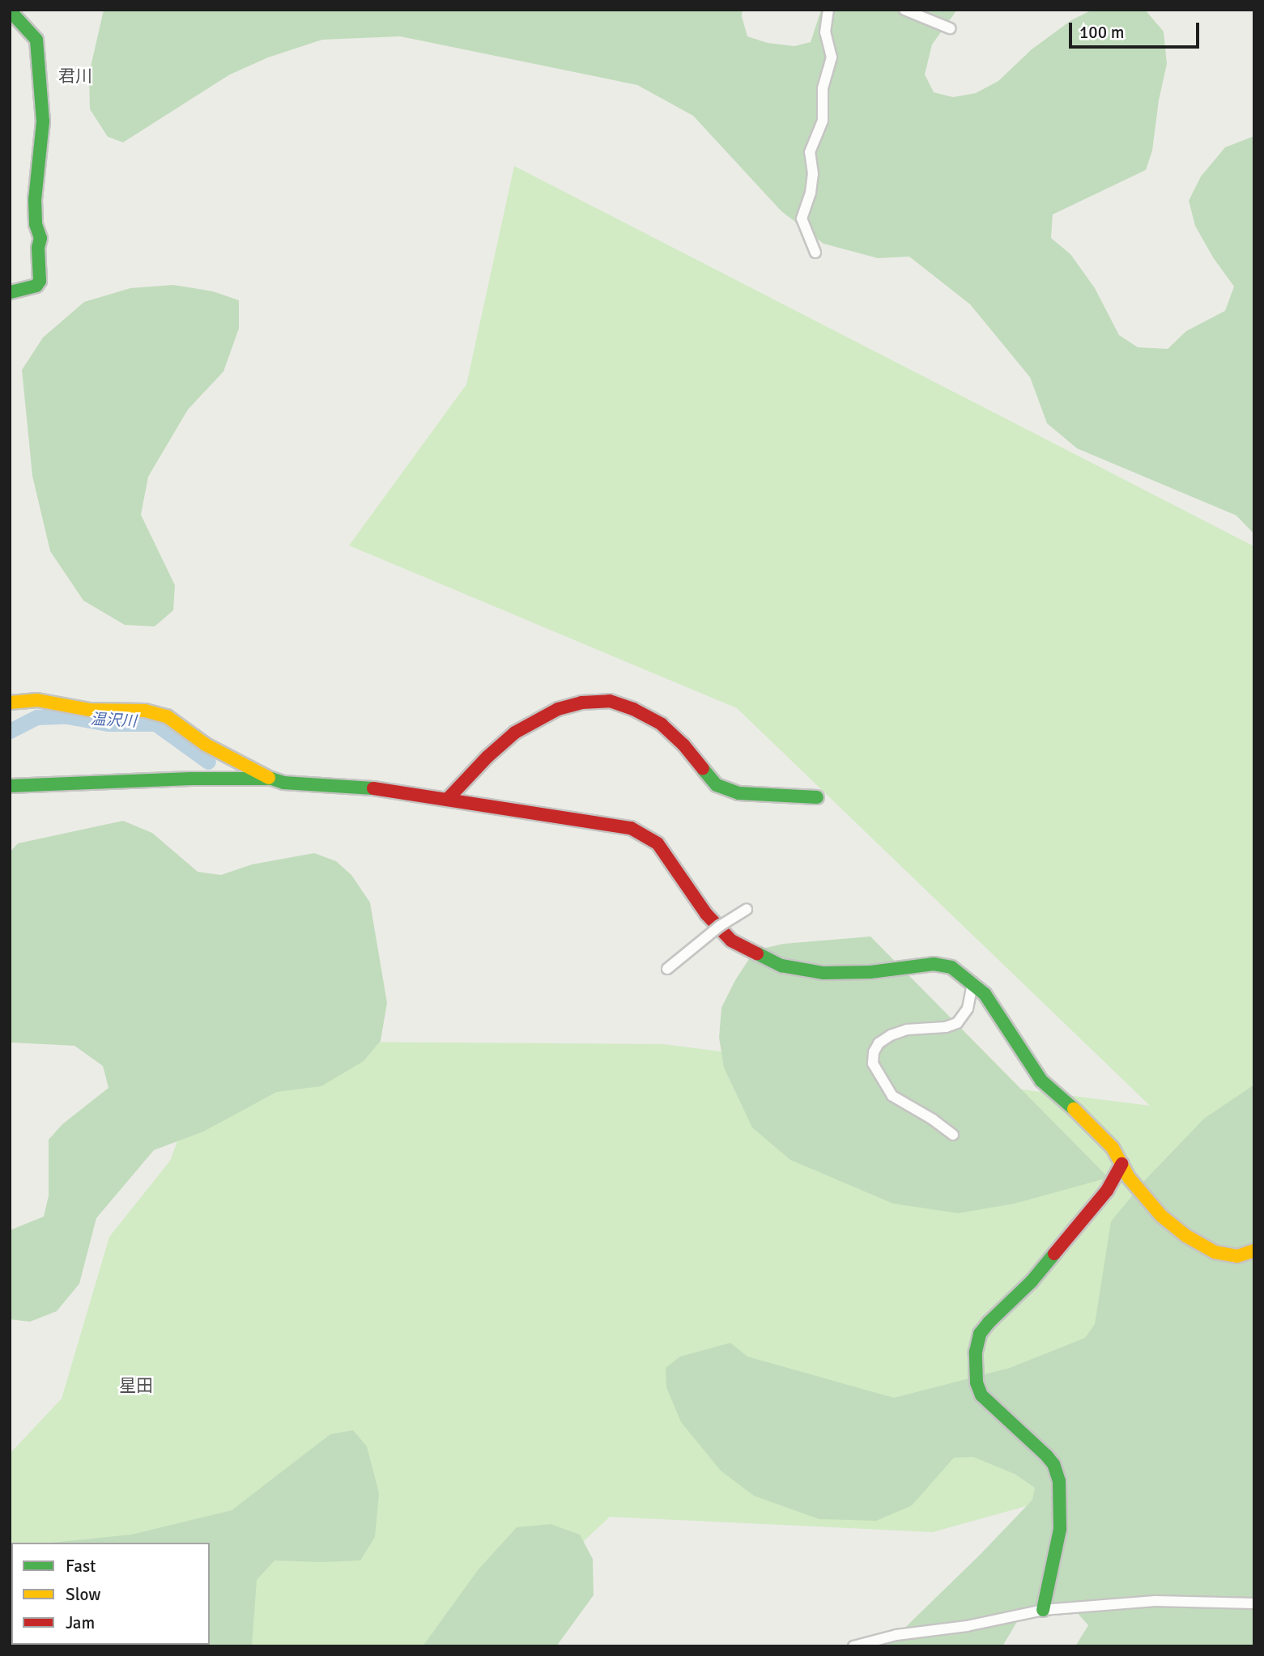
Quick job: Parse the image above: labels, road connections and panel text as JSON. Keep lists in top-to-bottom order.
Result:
{
  "districts": ["君川", "星田"],
  "water": ["温沢川"],
  "legend": ["Fast", "Slow", "Jam"],
  "scale_bar": "100 m"
}
